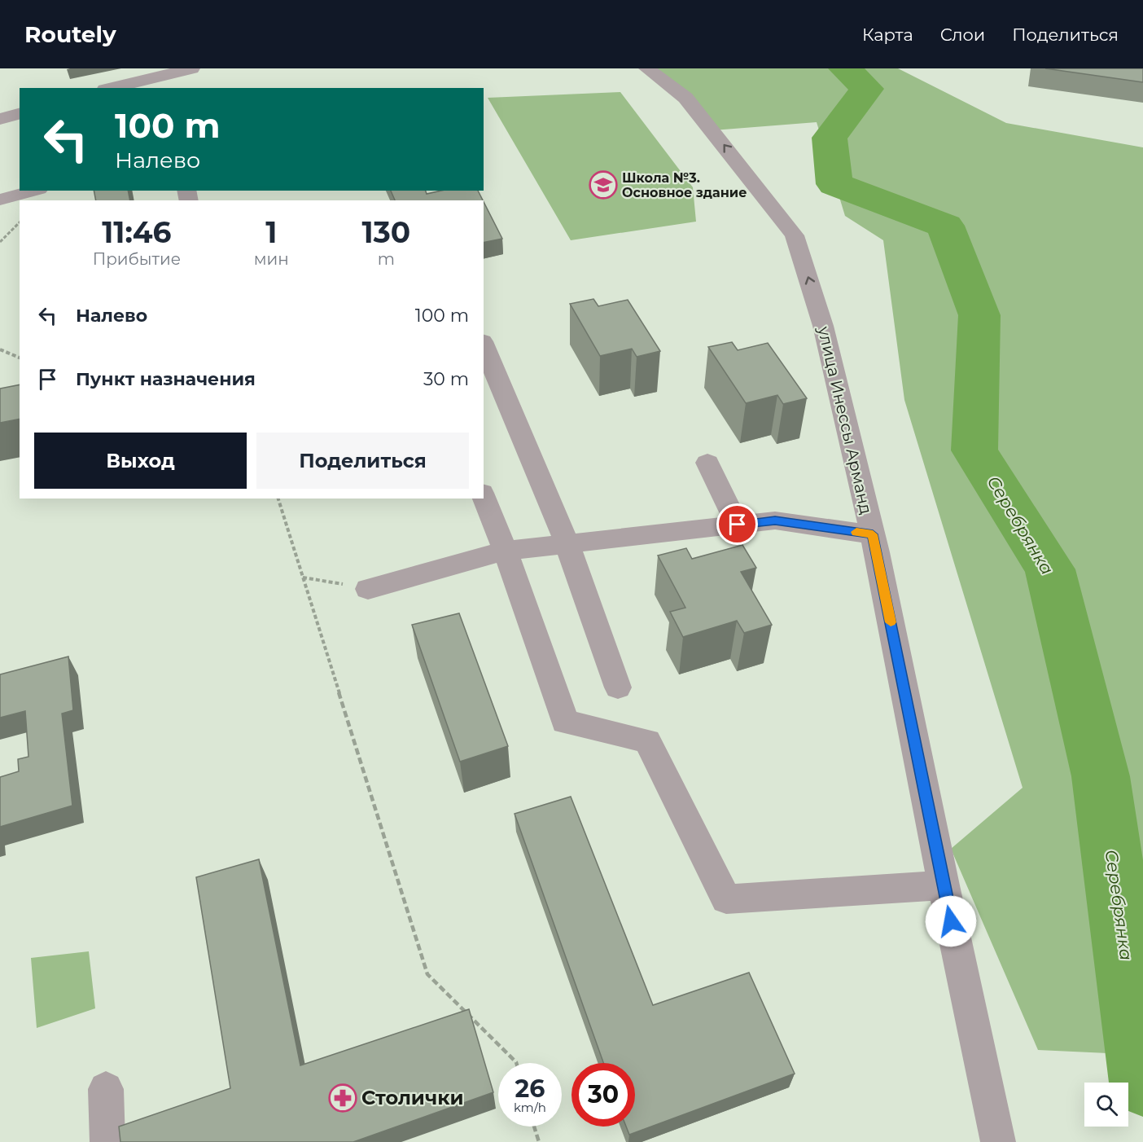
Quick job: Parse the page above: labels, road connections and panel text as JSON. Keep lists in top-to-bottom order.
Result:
{
  "streets": {
    "street": ["улица Инессы Арманд"]
  },
  "one_way": ["улица Инессы Арманд"],
  "water": ["Серебрянка"],
  "places": {
    "school or university": ["Школа №3. Основное здание"],
    "pharmacy": ["Столички"]
  },
  "page": {
    "header": "Routely",
    "nav": ["Карта", "Слои", "Поделиться"],
    "turn": ["100 m", "Налево"],
    "eta": [
      "11:46",
      "Прибытие",
      "1",
      "мин",
      "130",
      "m"
    ],
    "list": [
      {
        "name": "Налево",
        "value": "100 m"
      },
      {
        "name": "Пункт назначения",
        "value": "30 m"
      }
    ],
    "buttons": ["Выход", "Поделиться"],
    "speed": "26 km/h",
    "limit": "30"
  }
}
